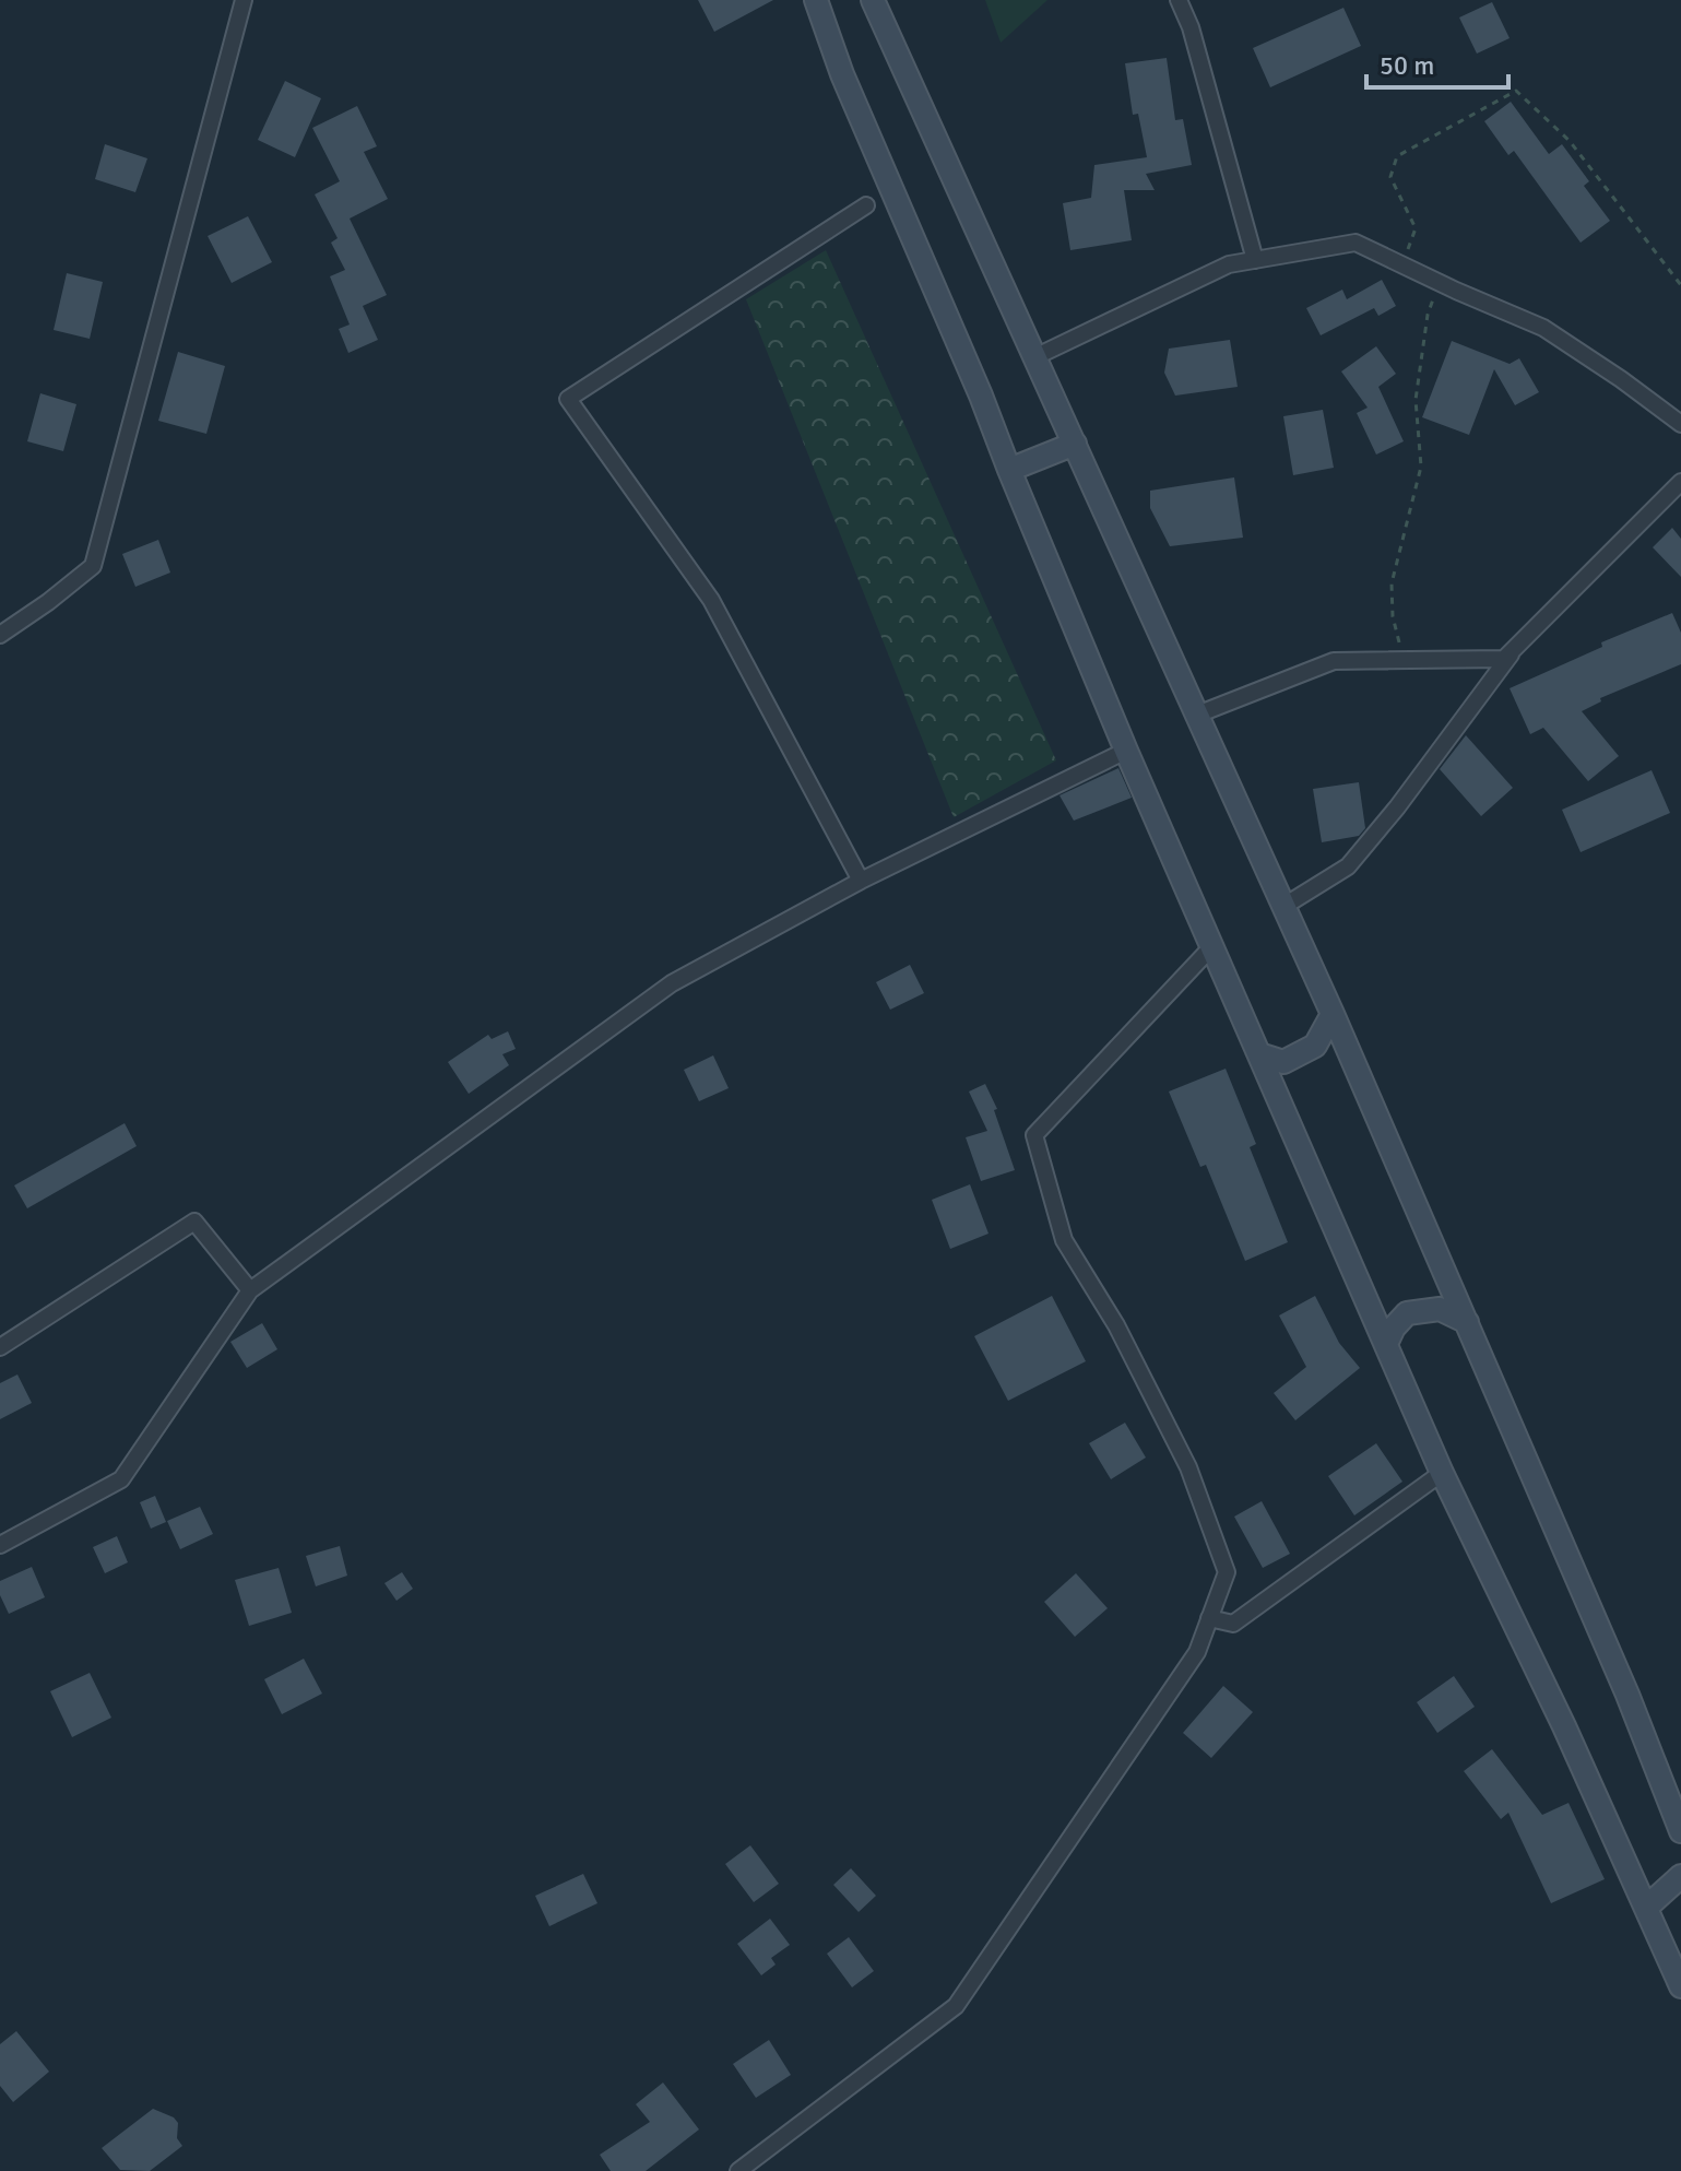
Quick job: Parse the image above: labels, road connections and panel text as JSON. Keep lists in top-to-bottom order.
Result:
{
  "scale_bar": "50 m"
}
